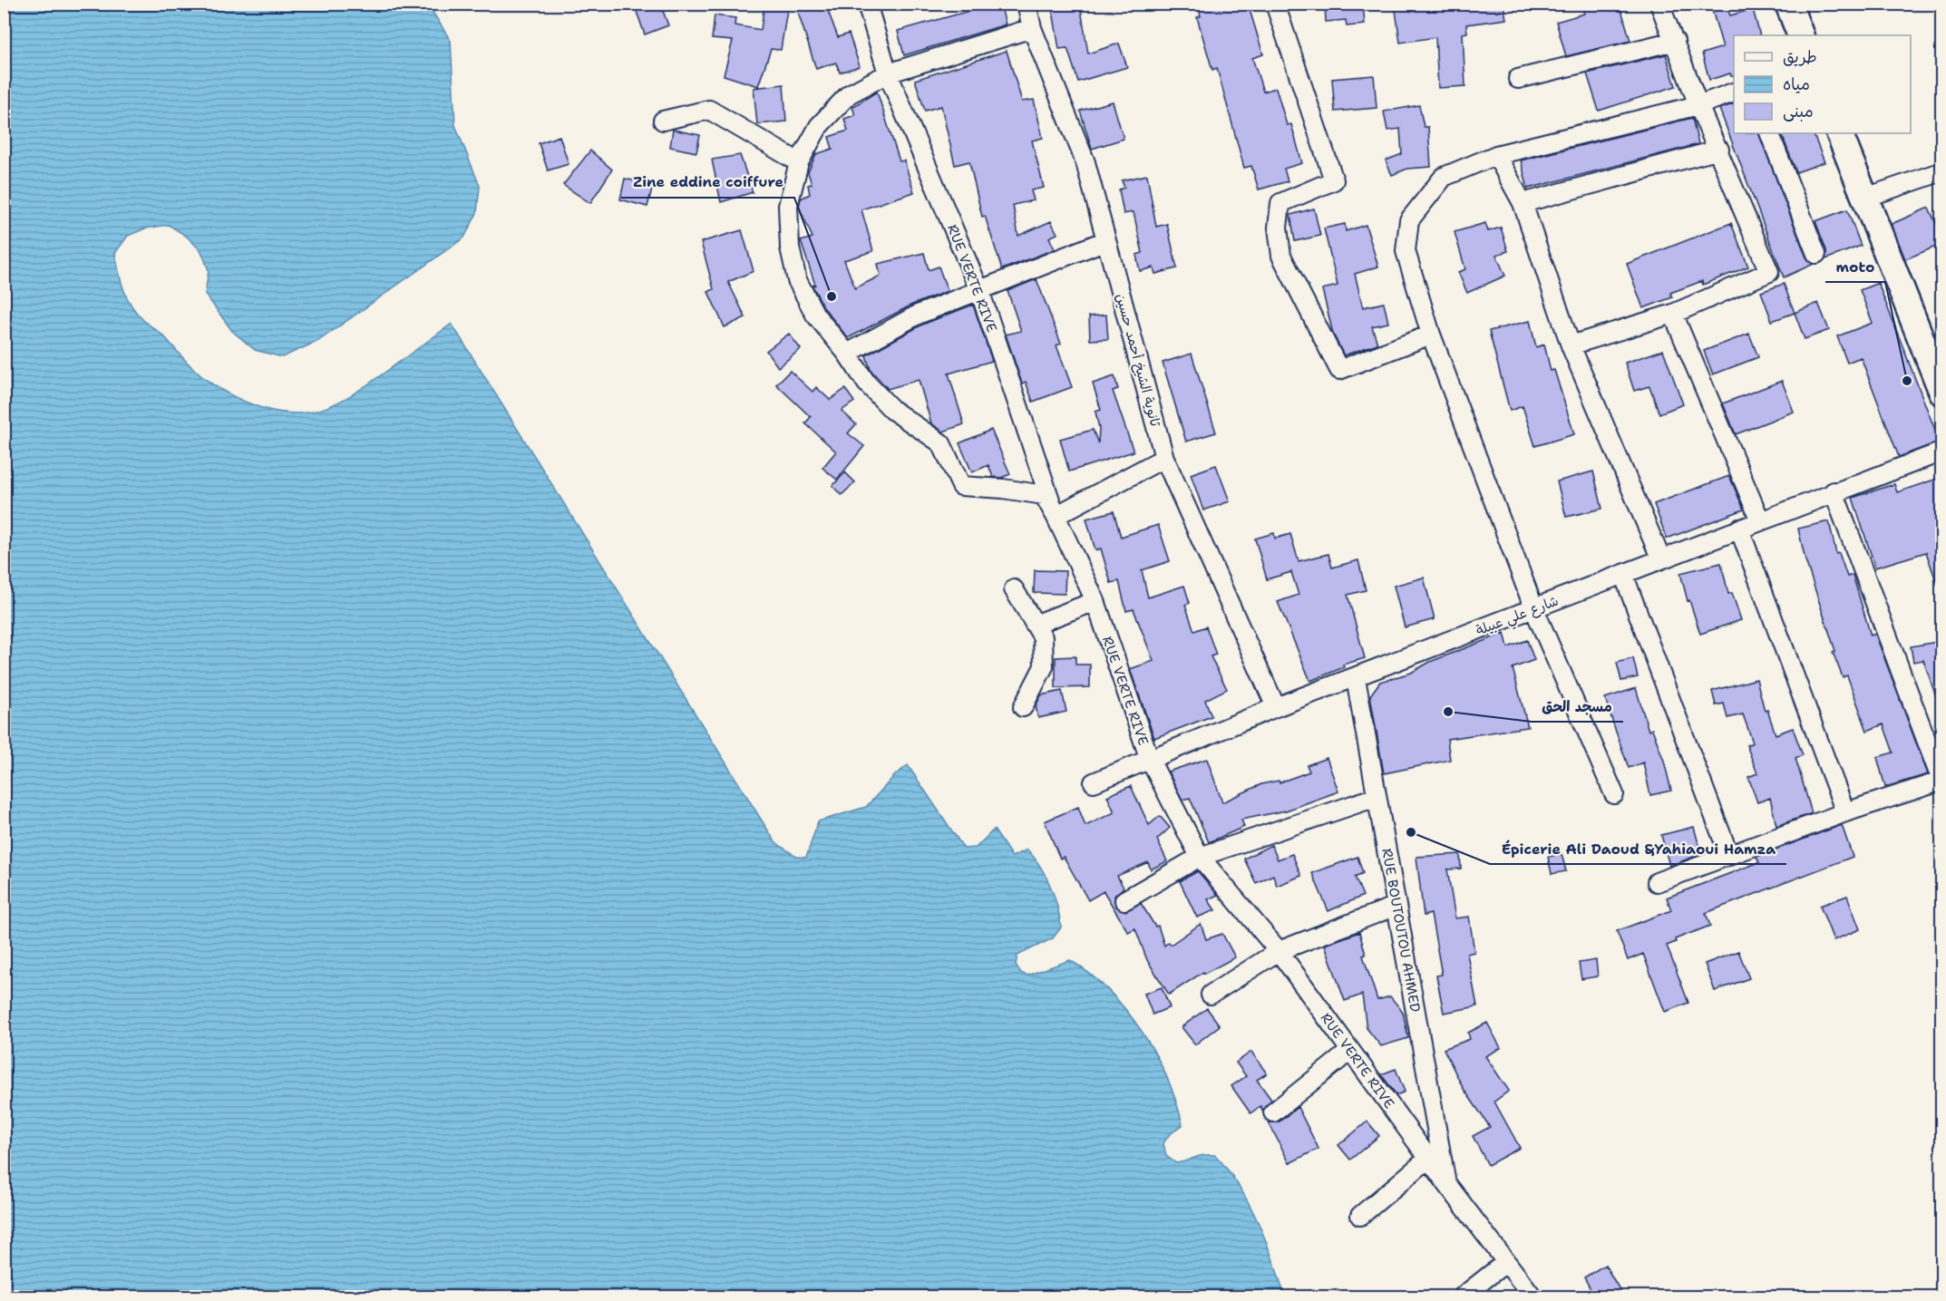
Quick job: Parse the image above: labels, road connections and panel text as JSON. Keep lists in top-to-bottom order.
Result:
{
  "streets": {
    "street": [
      "RUE VERTE RIVE",
      "ثانوية الشيخ أحمد حسين",
      "شارع علي عبيلة",
      "RUE BOUTOUTOU AHMED"
    ]
  },
  "crossings": [
    ["RUE VERTE RIVE", "شارع علي عبيلة"],
    ["RUE VERTE RIVE", "RUE BOUTOUTOU AHMED"],
    ["ثانوية الشيخ أحمد حسين", "شارع علي عبيلة"],
    ["شارع علي عبيلة", "RUE BOUTOUTOU AHMED"]
  ],
  "places": [
    "Zine eddine coiffure",
    "moto",
    "مسجد الحق",
    "Épicerie Ali Daoud &Yahiaoui Hamza"
  ],
  "legend": ["طريق", "مياه", "مبنى"]
}
